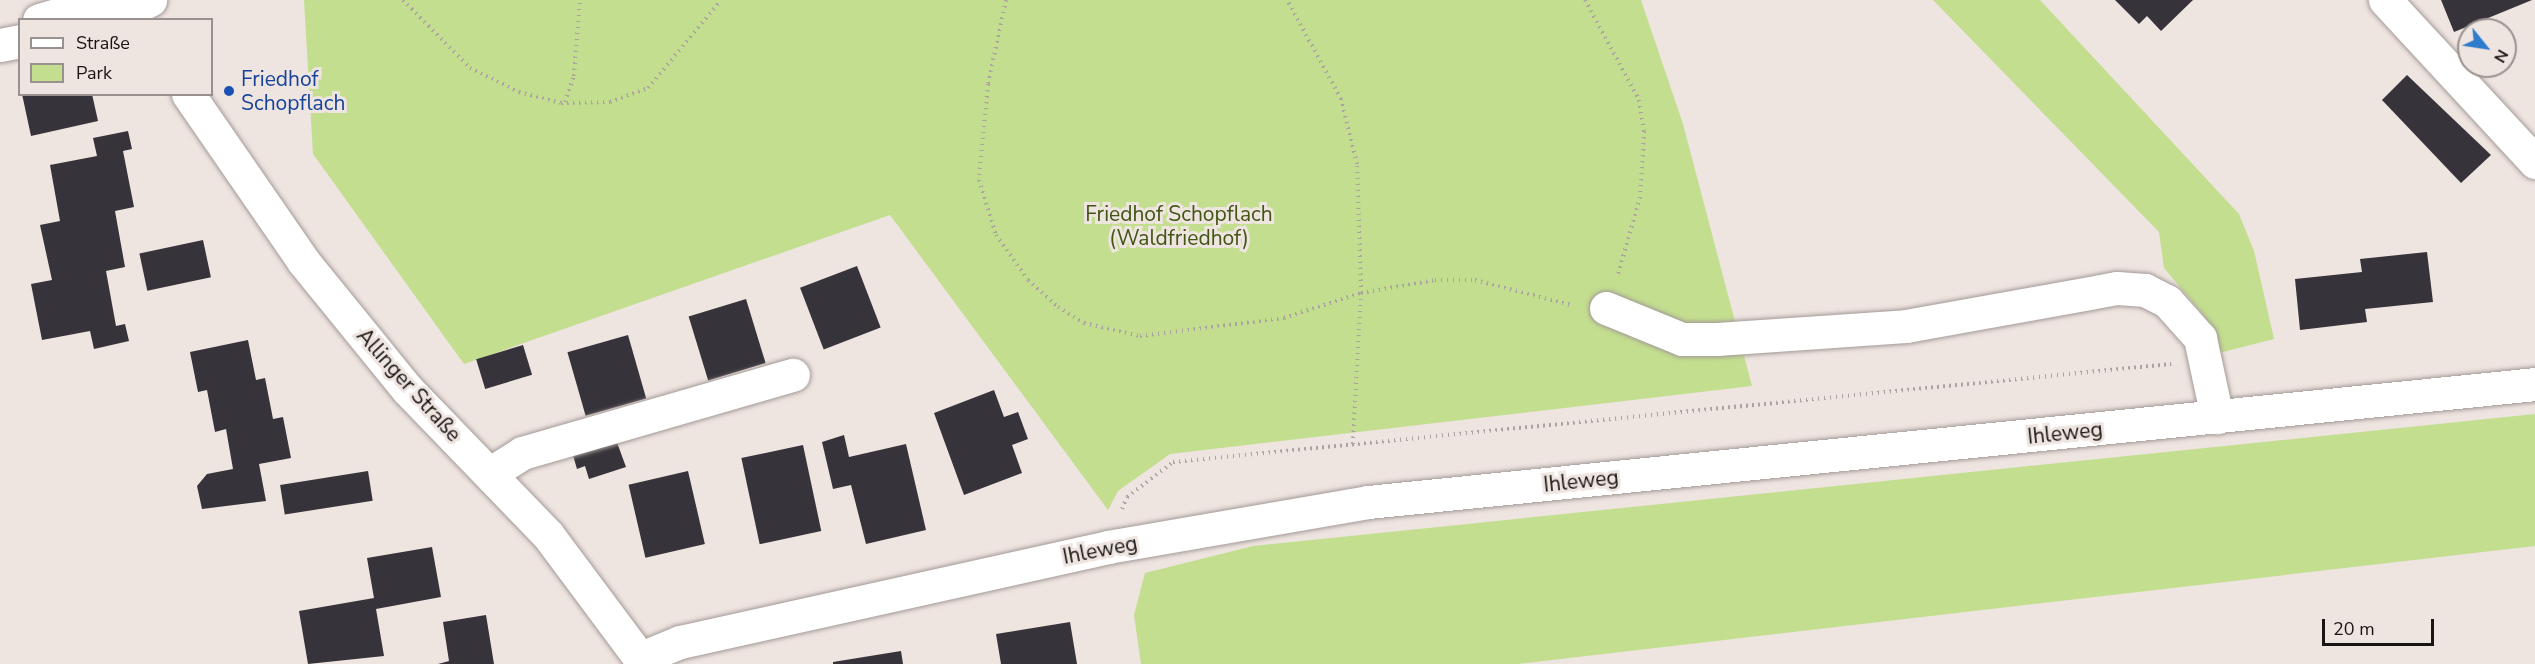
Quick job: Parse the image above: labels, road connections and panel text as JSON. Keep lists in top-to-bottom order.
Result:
{
  "streets": {
    "street": ["Allinger Straße", "Ihleweg"]
  },
  "crossings": [
    ["Allinger Straße", "Ihleweg"]
  ],
  "parks": ["Friedhof Schopflach (Waldfriedhof)"],
  "places": ["Friedhof Schopflach"],
  "legend": ["Straße", "Park"],
  "scale_bar": "20 m",
  "north": "bottom right"
}
